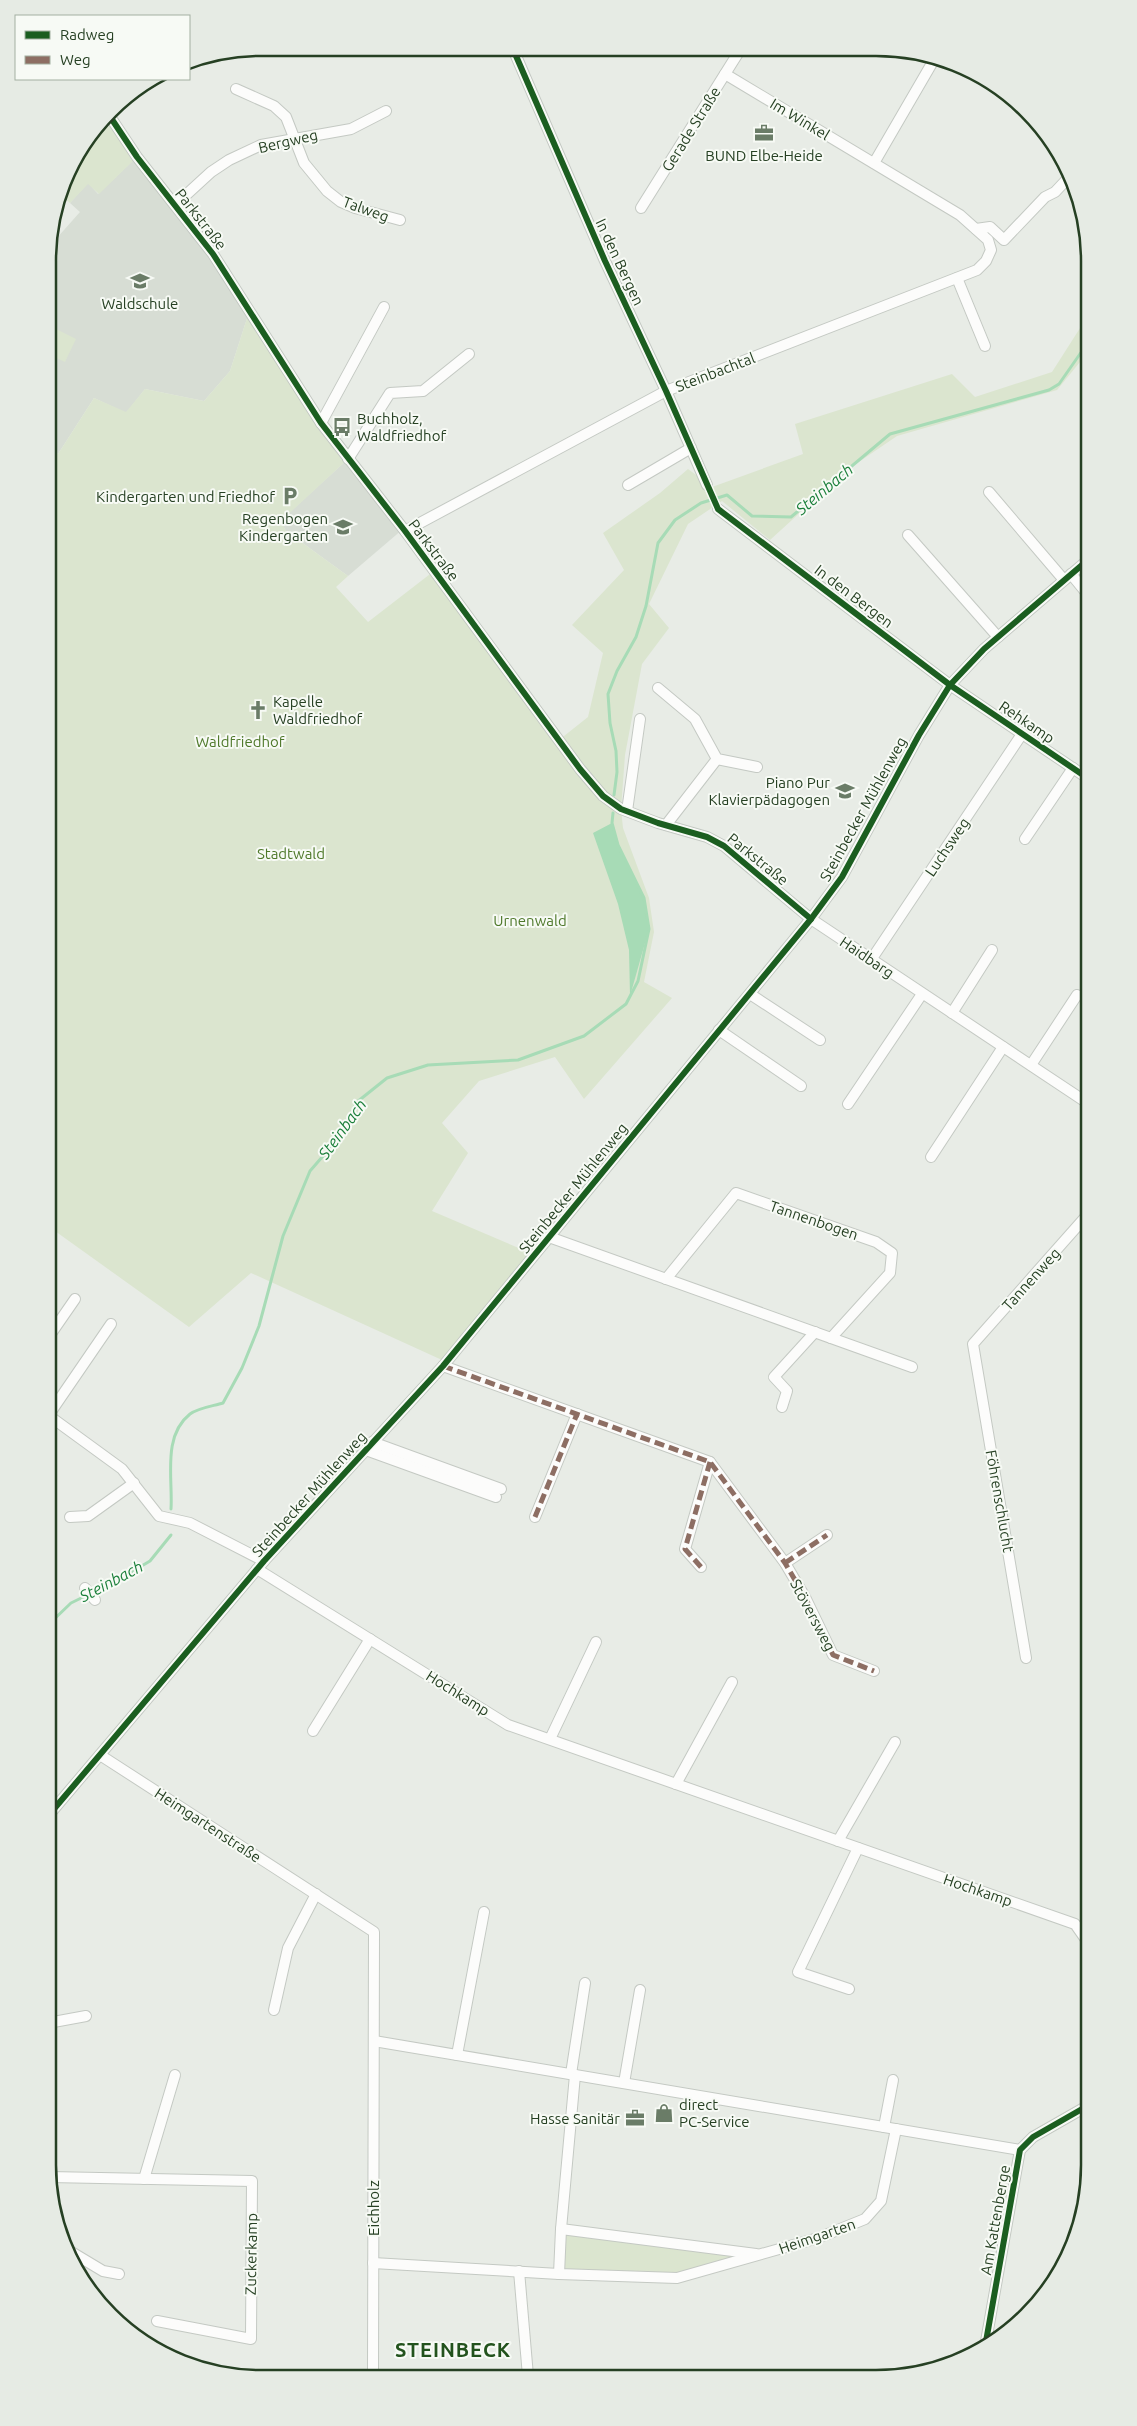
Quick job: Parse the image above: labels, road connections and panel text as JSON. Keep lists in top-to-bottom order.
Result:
{
  "streets": {
    "street": [
      "Im Winkel",
      "Gerade Straße",
      "Bergweg",
      "Talweg",
      "Parkstraße",
      "In den Bergen",
      "Steinbachtal",
      "Rehkamp",
      "Steinbecker Mühlenweg",
      "Luchsweg",
      "Haidbarg",
      "Tannenbogen",
      "Tannenweg",
      "Föhrenschlucht",
      "Stöversweg",
      "Hochkamp",
      "Heimgartenstraße",
      "Eichholz",
      "Am Kattenberge",
      "Heimgarten",
      "Zuckerkamp"
    ]
  },
  "crossings": [
    ["Im Winkel", "Gerade Straße"],
    ["Im Winkel", "Steinbachtal"],
    ["Bergweg", "Talweg"],
    ["Bergweg", "Parkstraße"],
    ["Parkstraße", "Steinbachtal"],
    ["Parkstraße", "Steinbecker Mühlenweg"],
    ["Parkstraße", "Haidbarg"],
    ["In den Bergen", "Steinbachtal"],
    ["In den Bergen", "Rehkamp"],
    ["In den Bergen", "Steinbecker Mühlenweg"],
    ["Rehkamp", "Steinbecker Mühlenweg"],
    ["Rehkamp", "Luchsweg"],
    ["Steinbecker Mühlenweg", "Haidbarg"],
    ["Steinbecker Mühlenweg", "Hochkamp"],
    ["Steinbecker Mühlenweg", "Heimgartenstraße"],
    ["Luchsweg", "Haidbarg"],
    ["Tannenweg", "Föhrenschlucht"],
    ["Heimgartenstraße", "Eichholz"],
    ["Eichholz", "Heimgarten"]
  ],
  "districts": ["STEINBECK"],
  "water": ["Steinbach"],
  "parks": ["Waldfriedhof", "Stadtwald", "Urnenwald"],
  "places": {
    "office": ["BUND Elbe-Heide", "Hasse Sanitär"],
    "school or university": ["Waldschule", "Regenbogen Kindergarten", "Piano Pur Klavierpädagogen"],
    "bus stop": ["Buchholz, Waldfriedhof"],
    "parking": ["Kindergarten und Friedhof"],
    "church": ["Kapelle Waldfriedhof"],
    "shop": ["direct PC-Service"]
  },
  "legend": ["Radweg", "Weg"]
}
